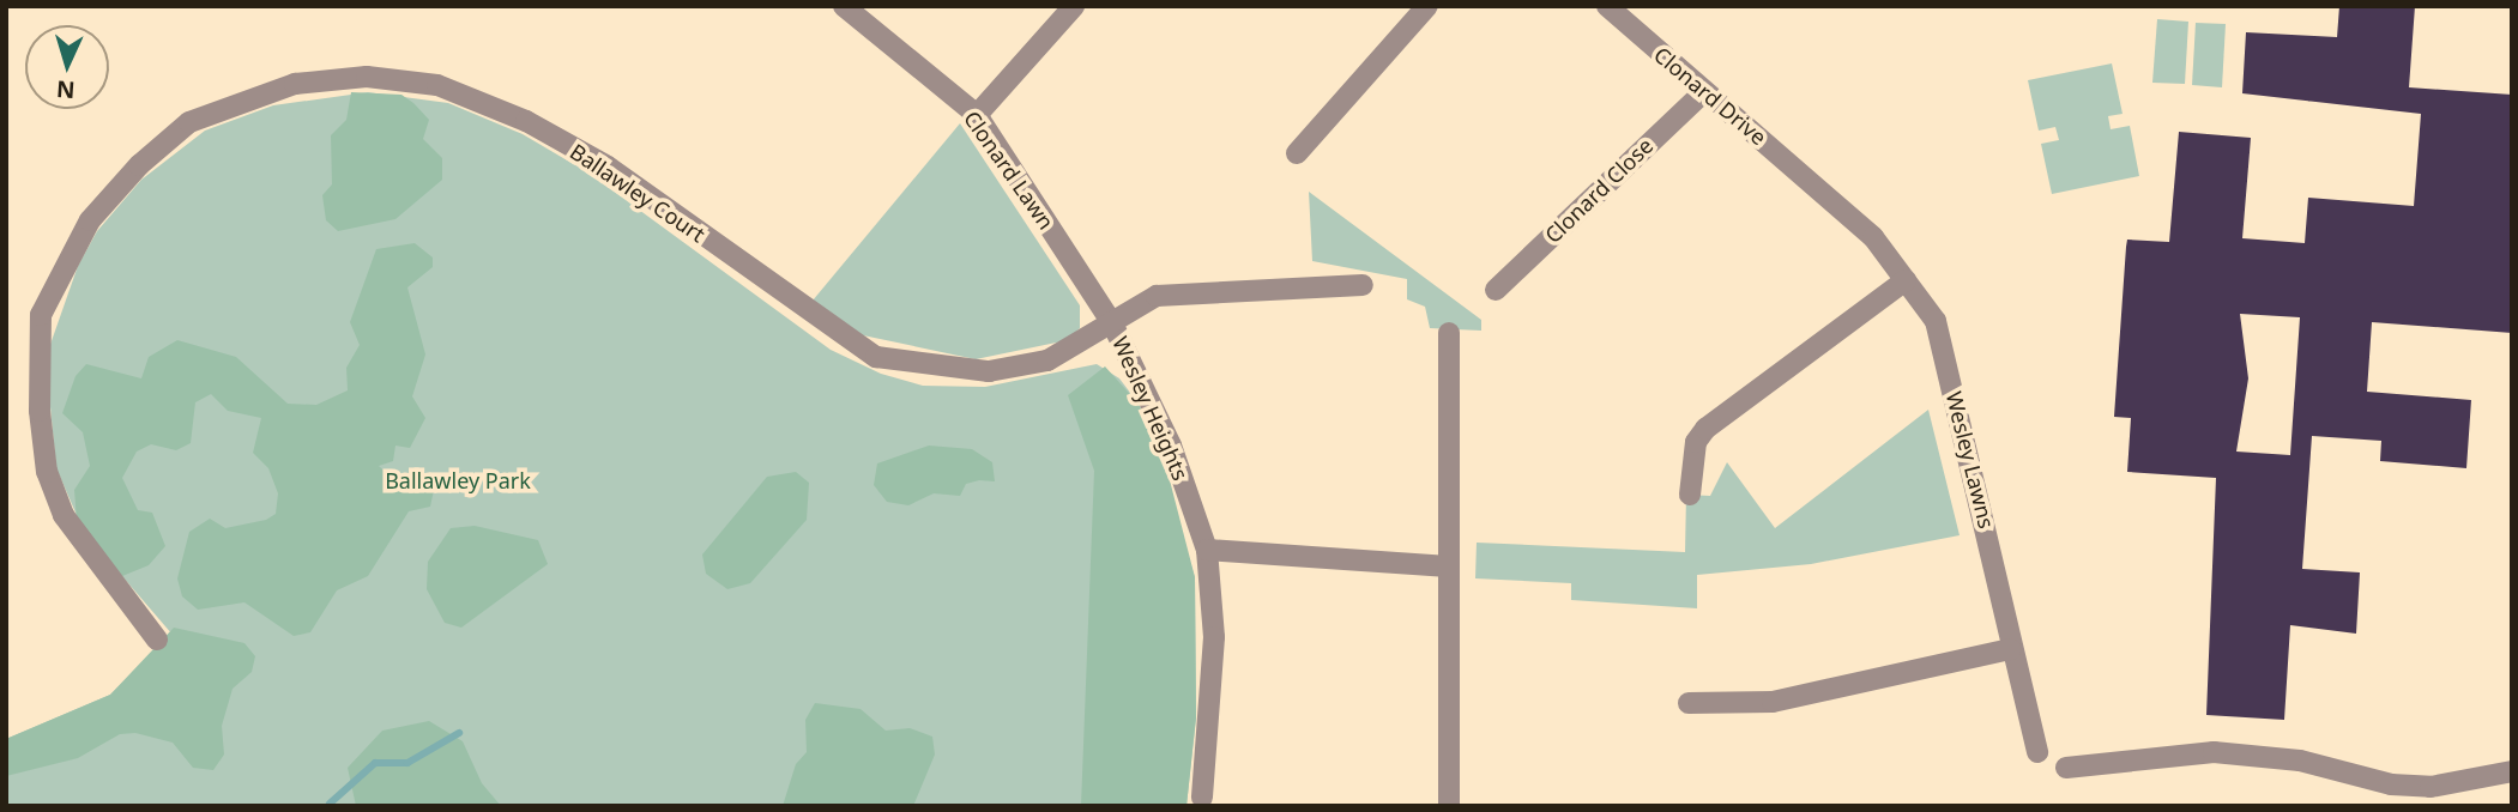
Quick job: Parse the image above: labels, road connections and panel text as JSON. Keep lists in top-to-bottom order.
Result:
{
  "streets": {
    "street": [
      "Clonard Drive",
      "Clonard Lawn",
      "Clonard Close",
      "Ballawley Court",
      "Wesley Heights",
      "Wesley Lawns"
    ]
  },
  "crossings": [
    ["Clonard Drive", "Clonard Close"],
    ["Clonard Drive", "Wesley Lawns"],
    ["Clonard Lawn", "Ballawley Court"],
    ["Clonard Lawn", "Wesley Heights"],
    ["Ballawley Court", "Wesley Heights"]
  ],
  "parks": ["Ballawley Park"],
  "north": "bottom"
}
